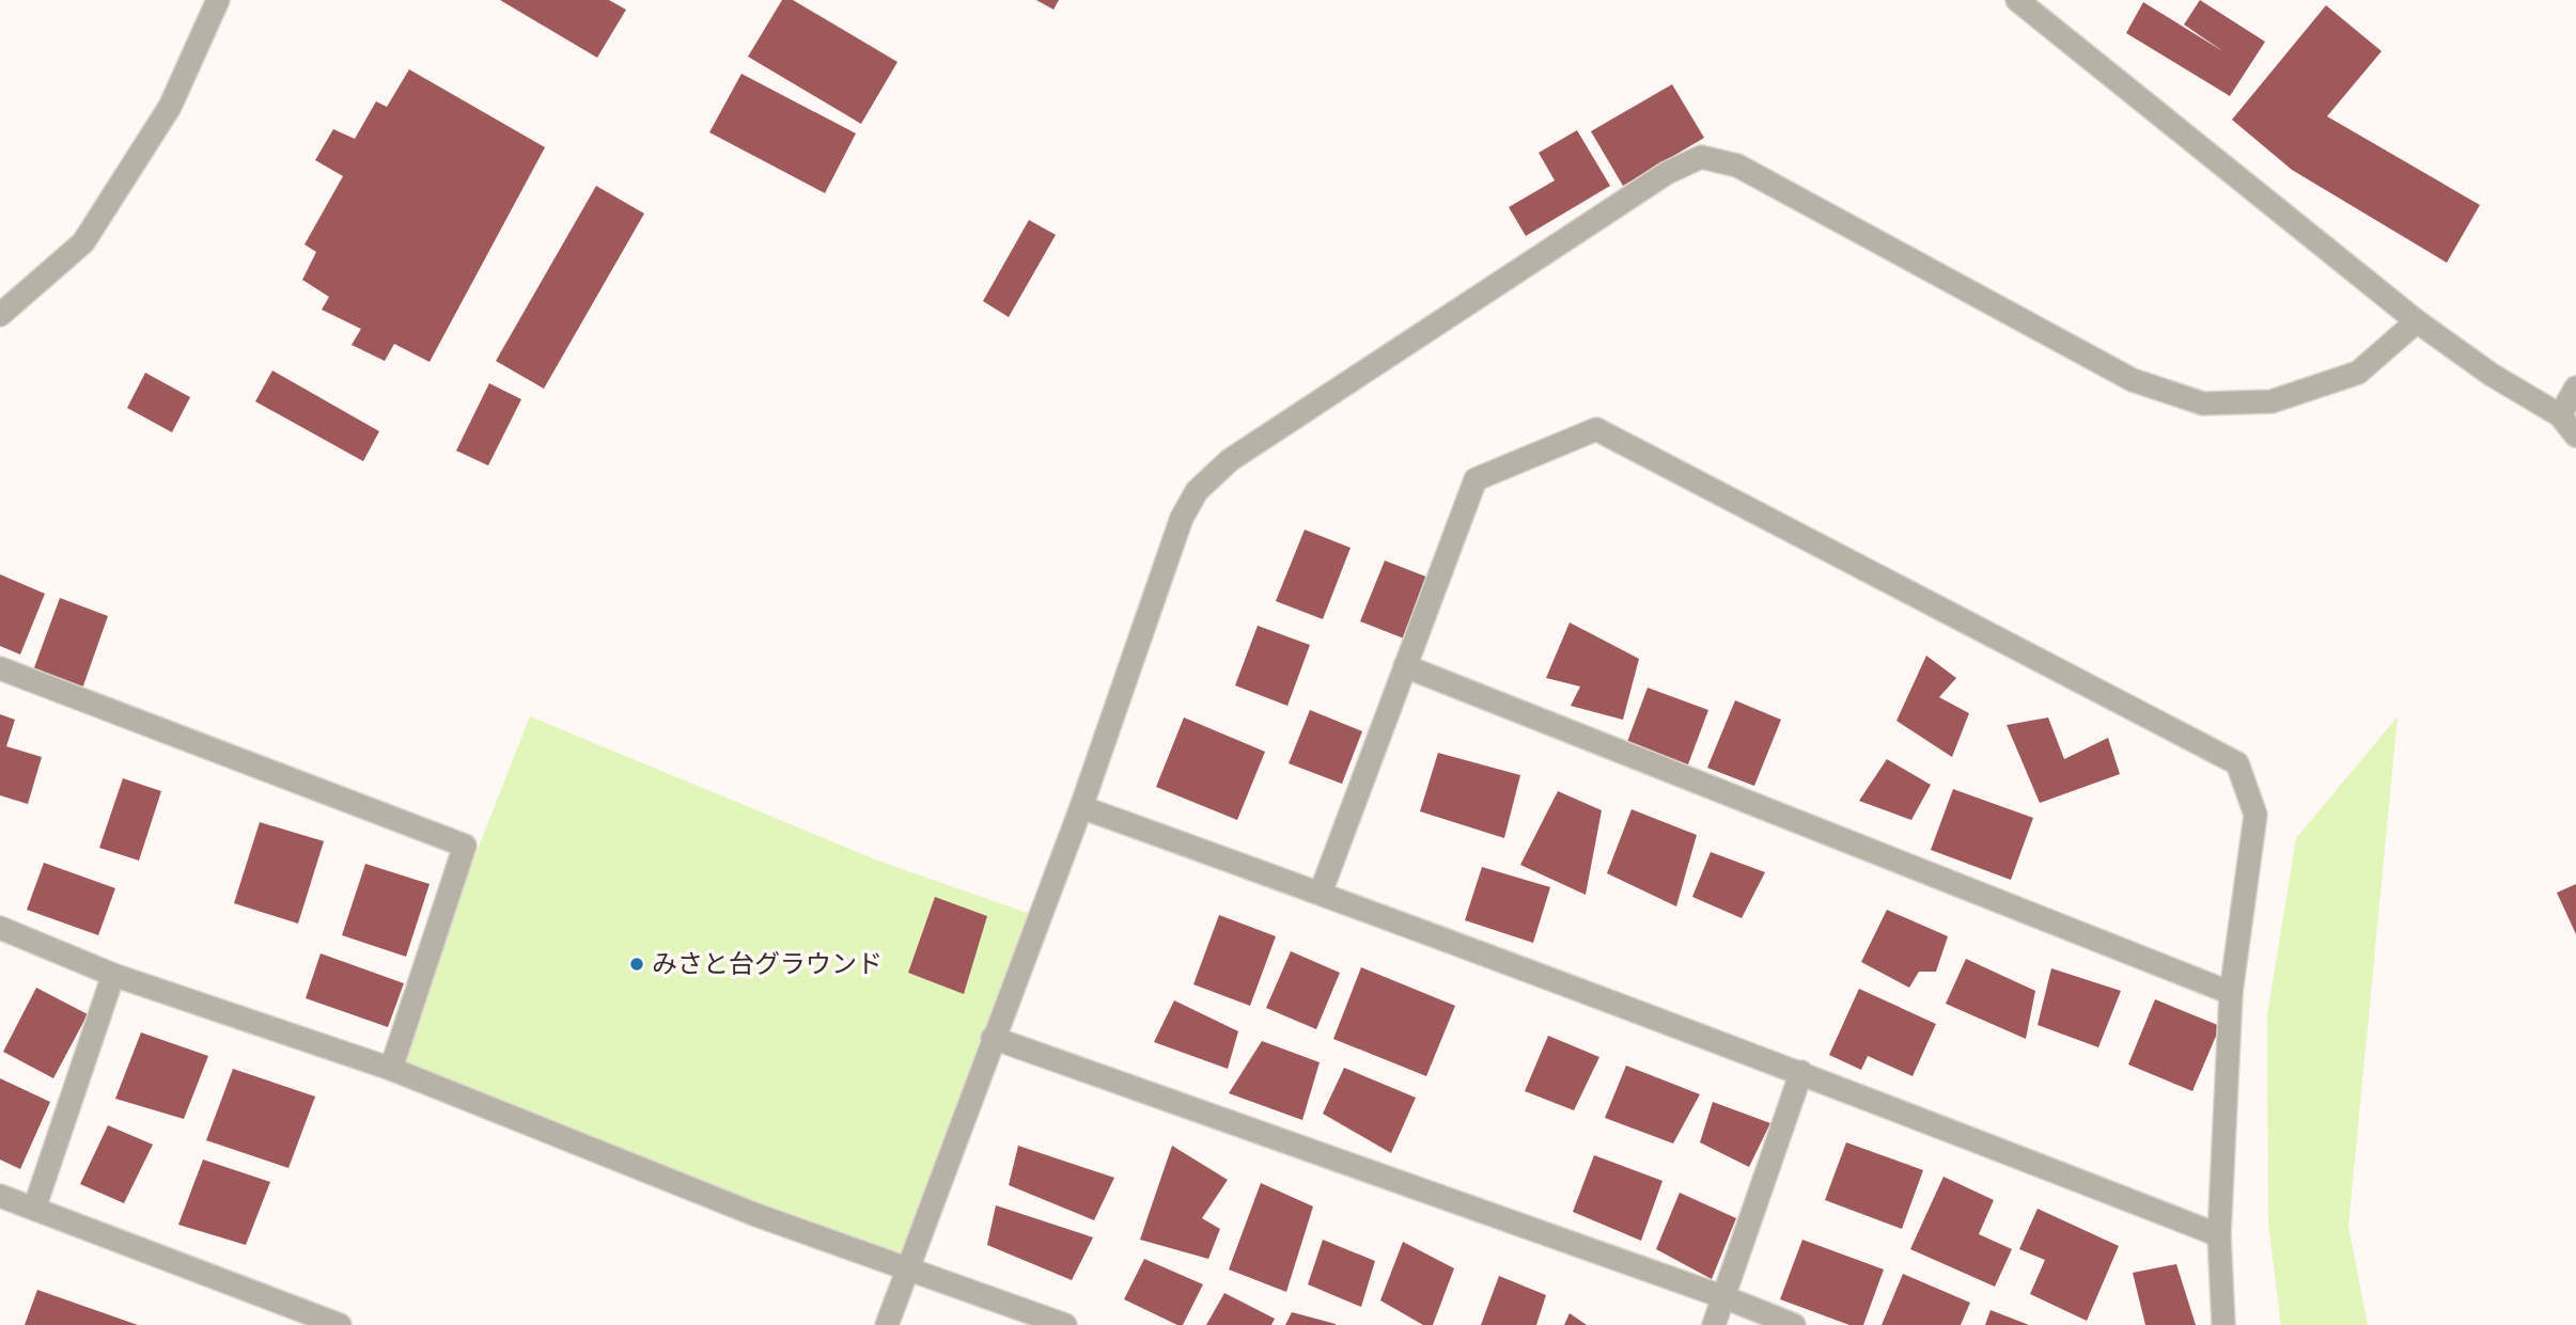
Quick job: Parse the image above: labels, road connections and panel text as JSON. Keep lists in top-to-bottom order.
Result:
{
  "places": ["みさと台グラウンド"]
}
